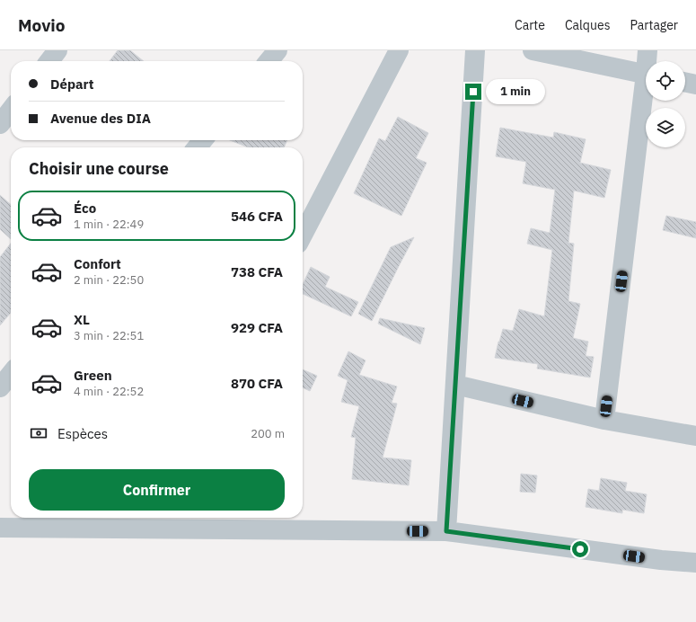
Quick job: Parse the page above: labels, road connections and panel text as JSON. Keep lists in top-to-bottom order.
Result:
{
  "page": {
    "header": "Movio",
    "nav": ["Carte", "Calques", "Partager"],
    "banner": ["Départ", "Avenue des DIA"],
    "bubble": "1 min",
    "heading": "Choisir une course",
    "list": [
      {
        "name": "Éco",
        "note": "1 min · 22:49",
        "value": "546 CFA"
      },
      {
        "name": "Confort",
        "note": "2 min · 22:50",
        "value": "738 CFA"
      },
      {
        "name": "XL",
        "note": "3 min · 22:51",
        "value": "929 CFA"
      },
      {
        "name": "Green",
        "note": "4 min · 22:52",
        "value": "870 CFA"
      }
    ],
    "pay": ["Espèces", "200 m"],
    "buttons": "Confirmer"
  }
}
